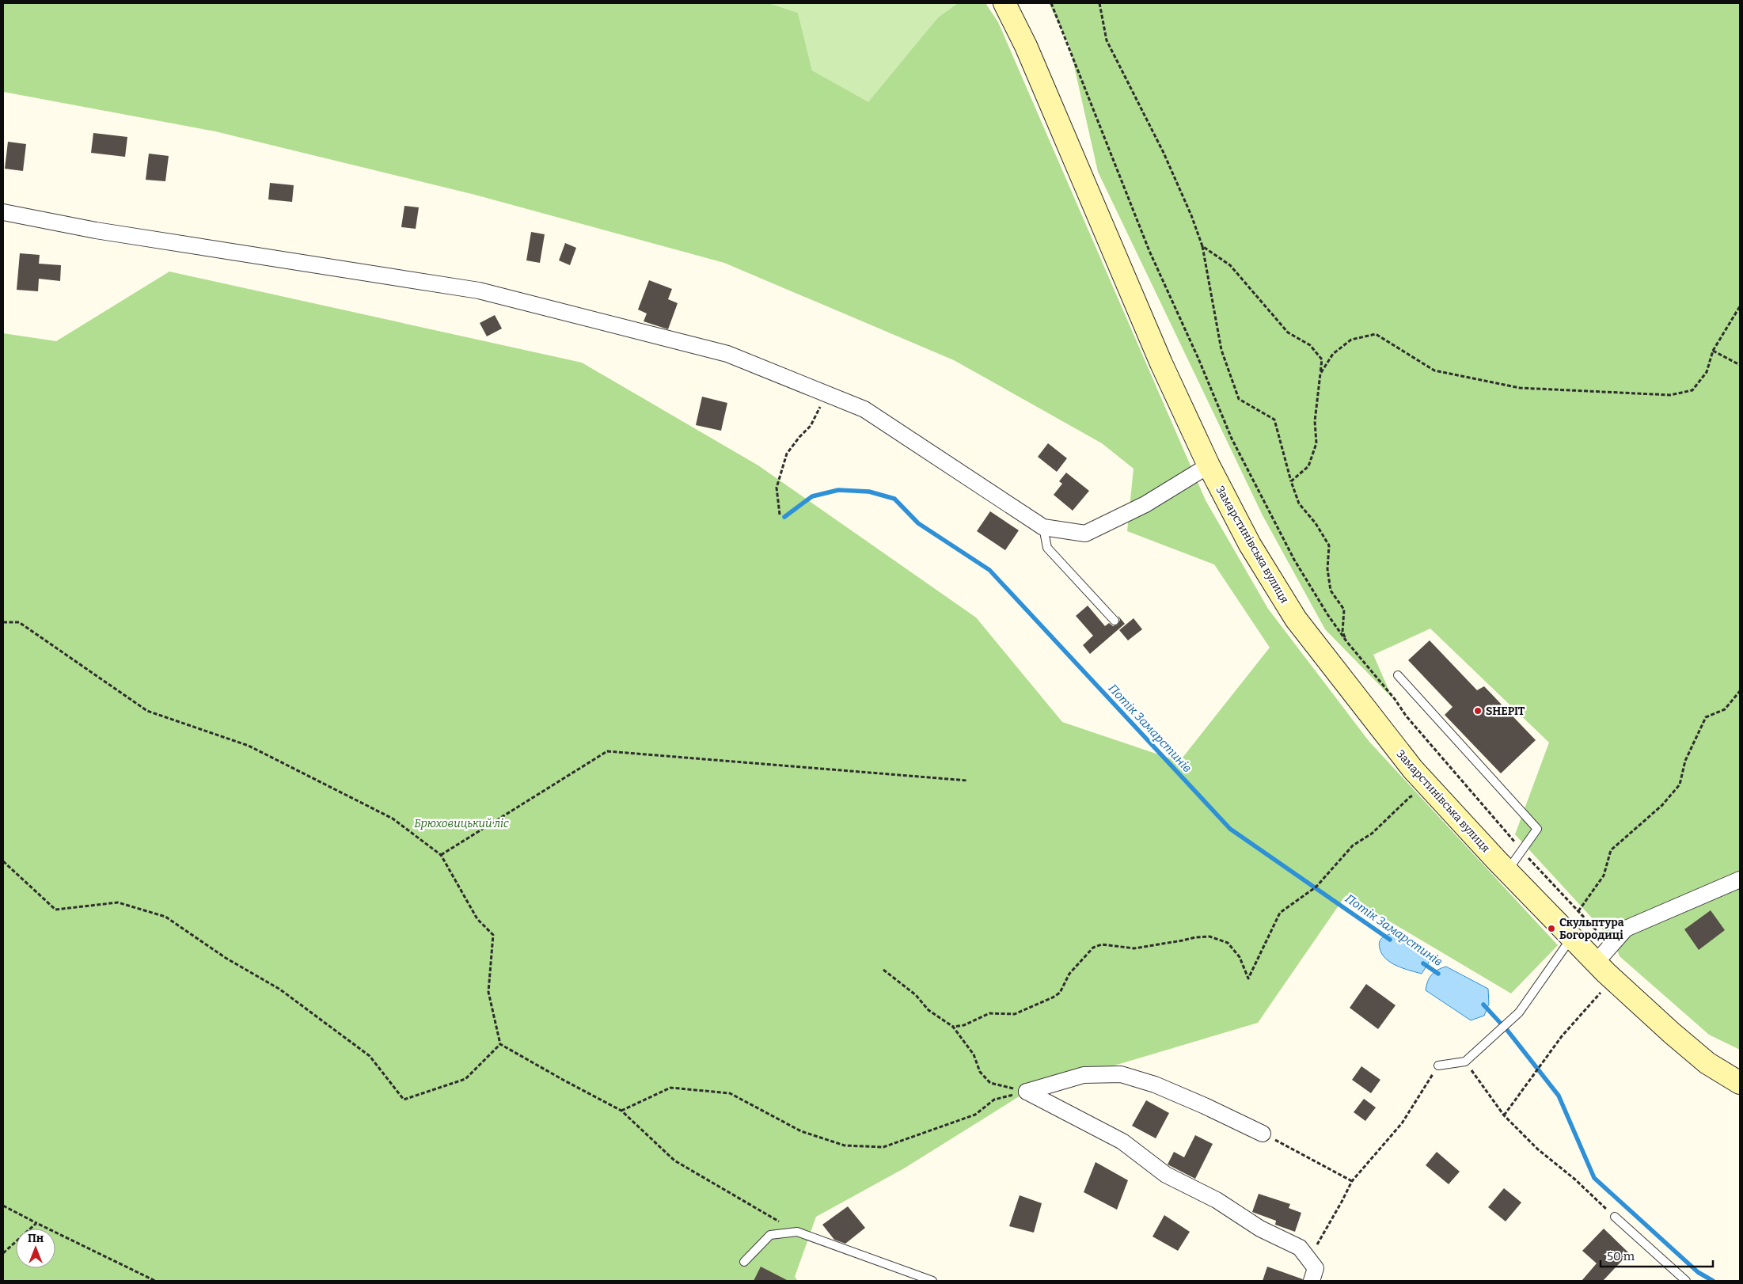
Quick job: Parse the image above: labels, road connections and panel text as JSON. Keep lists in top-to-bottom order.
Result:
{
  "streets": {
    "main road": ["Замарстинівська вулиця"]
  },
  "water": ["Потік Замарстинів"],
  "parks": ["Брюховицький ліс"],
  "places": ["SHEPIT", "Скульптура Богородиці"],
  "scale_bar": "50 m",
  "north": "top"
}
